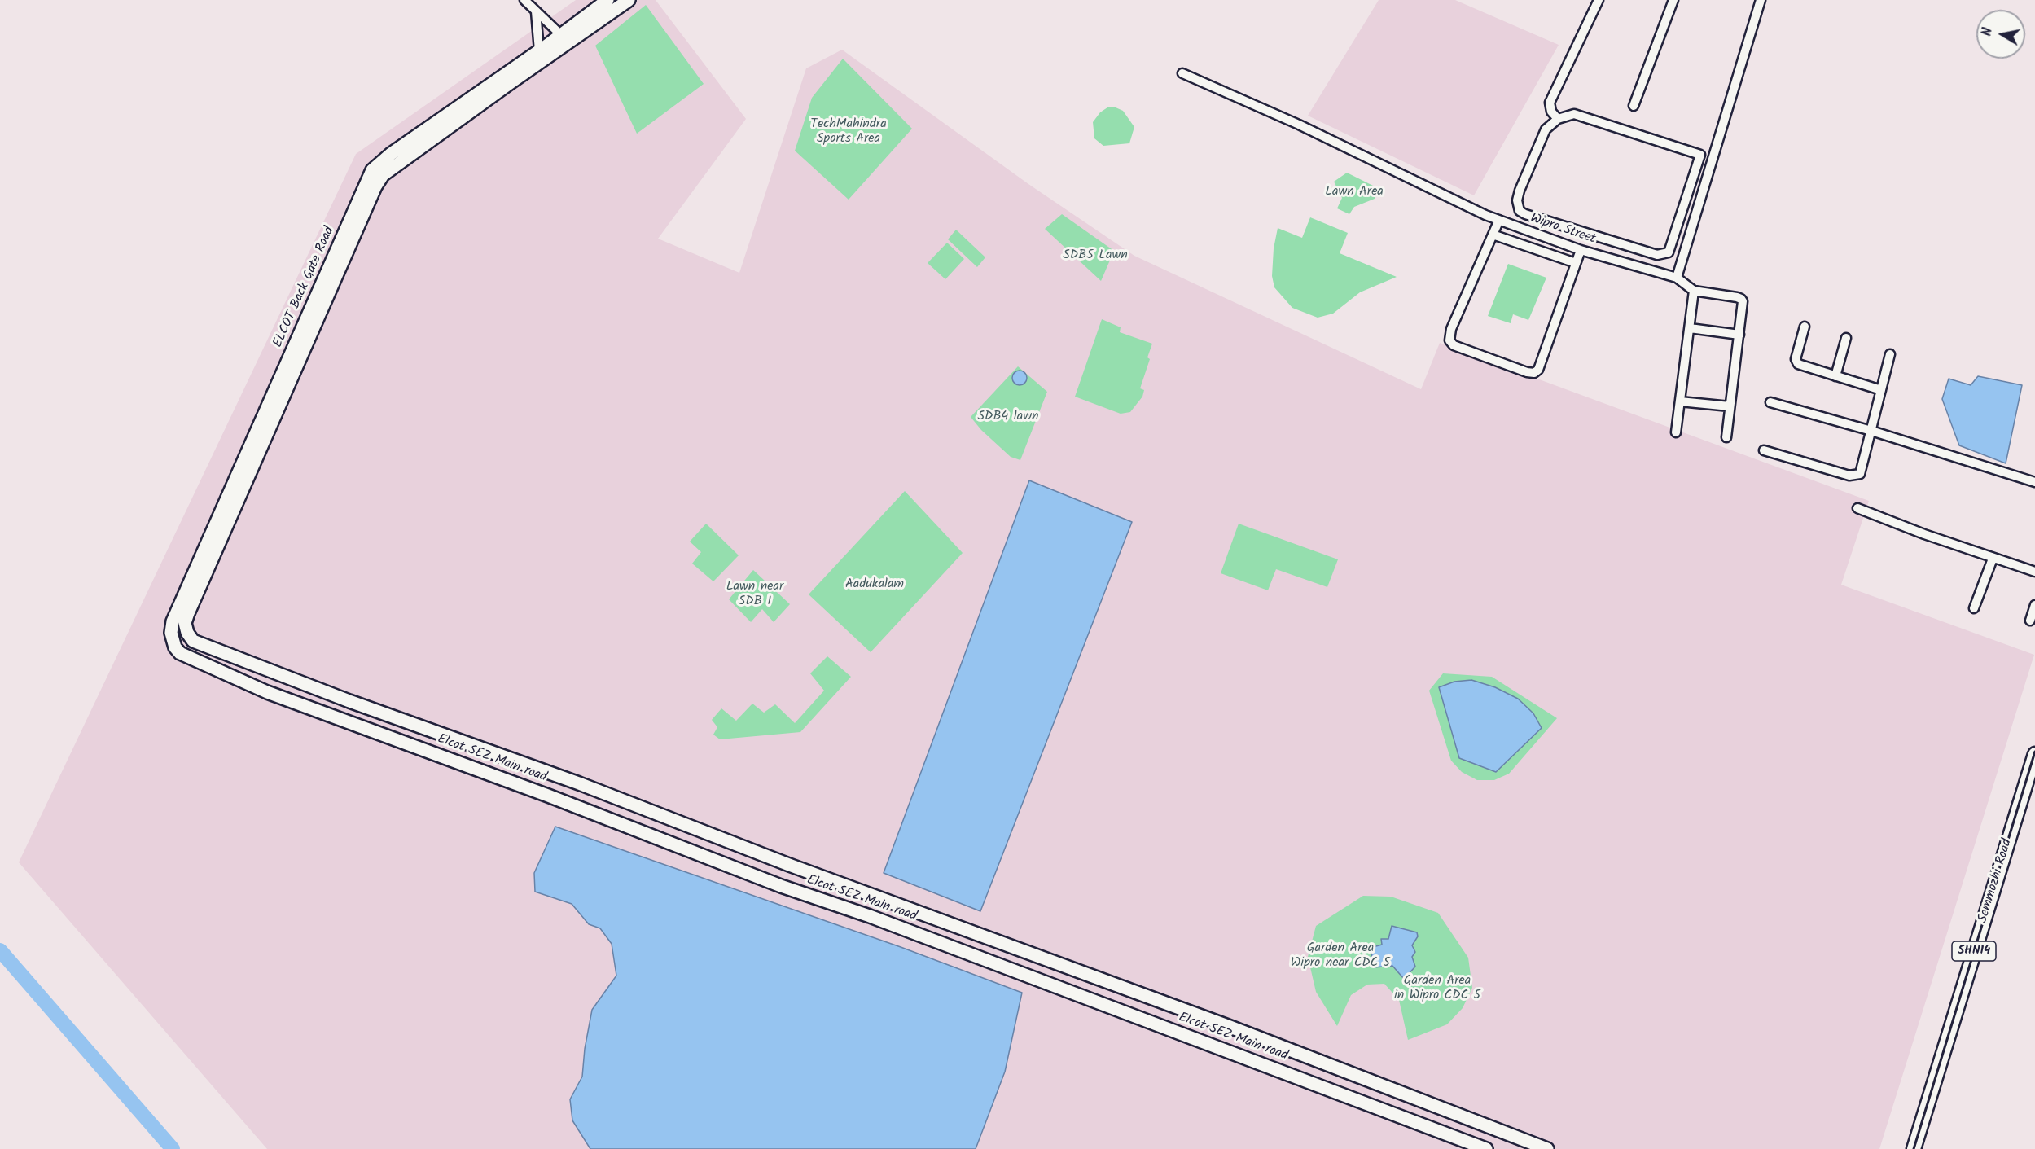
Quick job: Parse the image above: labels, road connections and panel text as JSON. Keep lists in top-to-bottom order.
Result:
{
  "streets": {
    "main road": ["Semmozhi Road", "SHN14"],
    "street": ["Wipro Street", "ELCOT Back Gate Road", "Elcot SEZ Main road"]
  },
  "crossings": [
    ["ELCOT Back Gate Road", "Elcot SEZ Main road"],
    ["Semmozhi Road", "SHN14"]
  ],
  "parks": [
    "TechMahindra Sports Area",
    "Lawn Area",
    "SDB5 Lawn",
    "SDB4 lawn",
    "Aadukalam",
    "Lawn near SDB 1",
    "Garden Area Wipro near CDC 5",
    "Garden Area in Wipro CDC 5"
  ],
  "north": "left"
}
